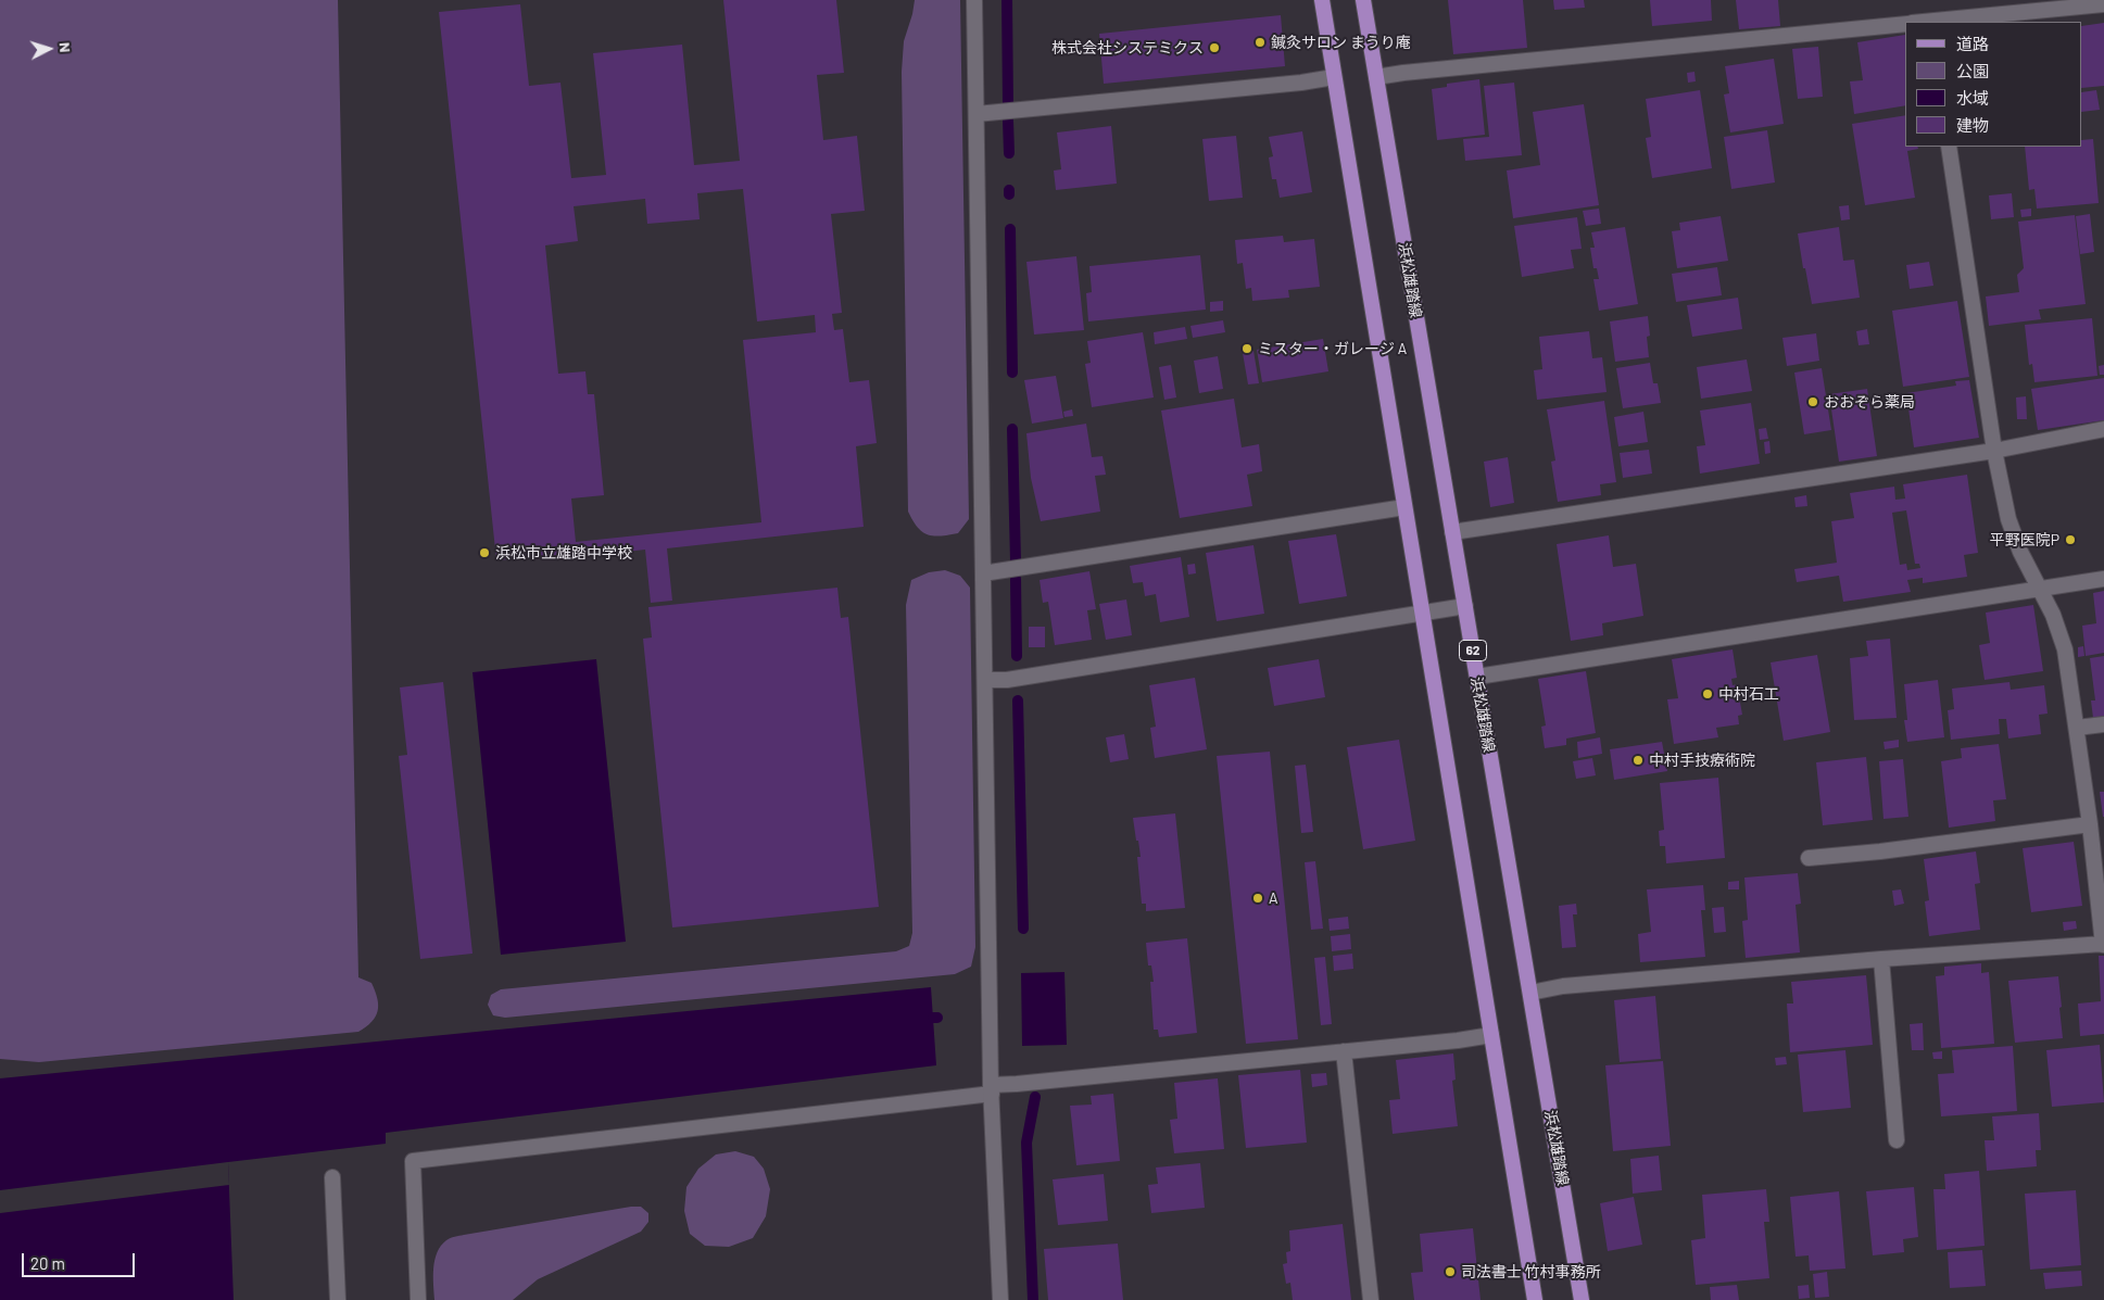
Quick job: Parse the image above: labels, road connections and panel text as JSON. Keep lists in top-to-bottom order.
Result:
{
  "streets": {
    "main road": ["浜松雄踏線", "62"]
  },
  "places": [
    "鍼灸サロン まうり庵",
    "株式会社システミクス",
    "ミスター・ガレージ A",
    "おおぞら薬局",
    "平野医院P",
    "浜松市立雄踏中学校",
    "中村石工",
    "中村手技療術院",
    "A",
    "司法書士 竹村事務所"
  ],
  "legend": [
    "道路",
    "公園",
    "水域",
    "建物"
  ],
  "scale_bar": "20 m",
  "north": "right"
}
